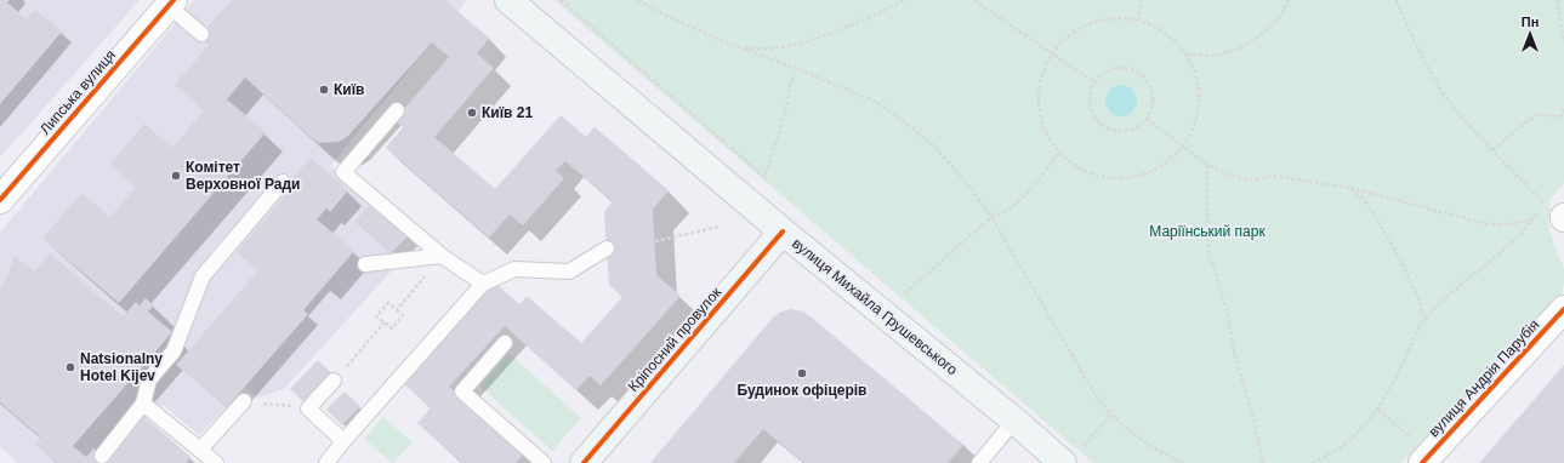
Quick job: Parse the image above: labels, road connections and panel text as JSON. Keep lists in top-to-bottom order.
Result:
{
  "streets": {
    "main road": ["вулиця Михайла Грушевського", "Кріпосний провулок"],
    "street": ["Липська вулиця", "вулиця Андрія Парубія"]
  },
  "crossings": [
    ["вулиця Михайла Грушевського", "Кріпосний провулок"]
  ],
  "parks": ["Маріїнський парк"],
  "places": [
    "Київ",
    "Київ 21",
    "Комітет Верховної Ради",
    "Natsionalny Hotel Kijev",
    "Будинок офіцерів"
  ],
  "north": "top"
}
